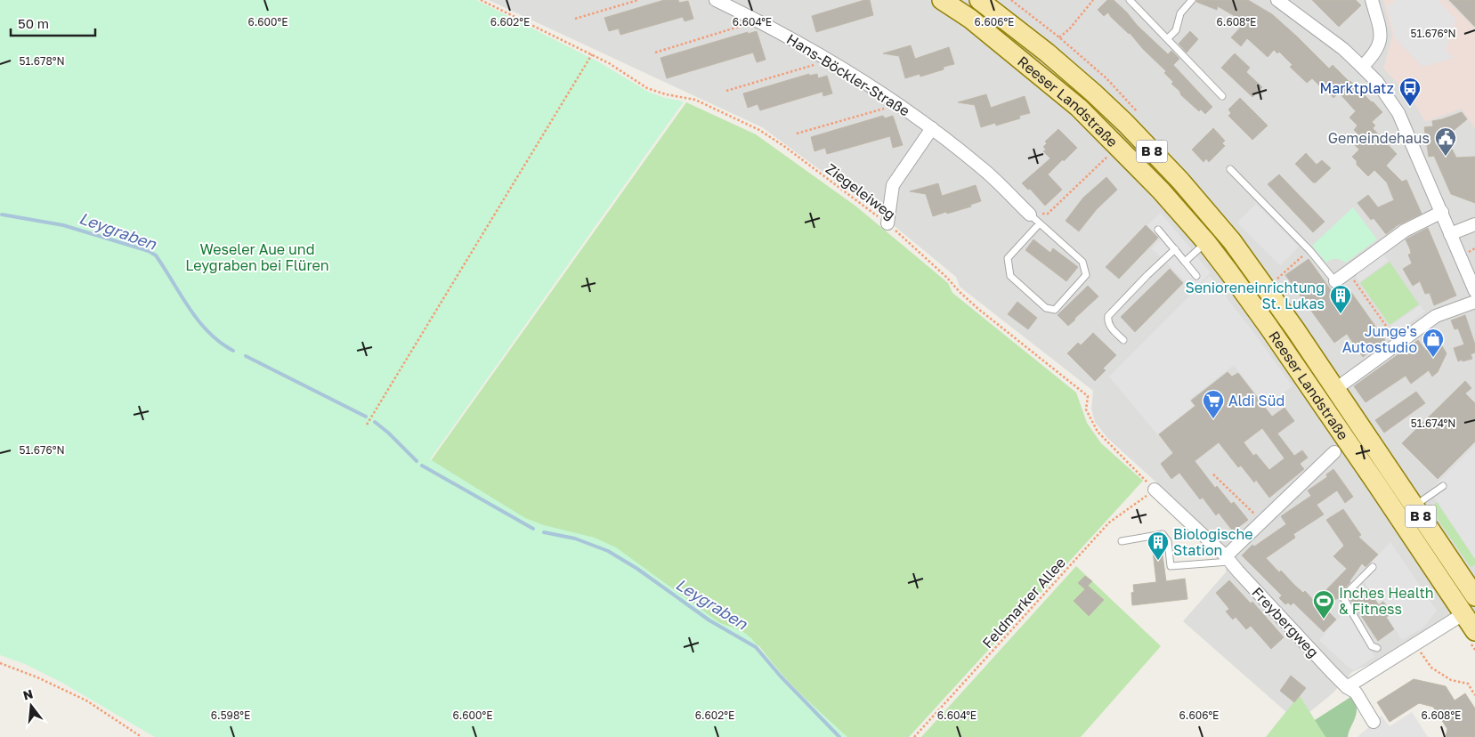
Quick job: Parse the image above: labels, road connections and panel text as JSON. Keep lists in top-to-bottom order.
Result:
{
  "streets": {
    "main road": ["Reeser Landstraße", "B 8"],
    "street": ["Hans-Böckler-Straße", "Freybergweg"],
    "path": ["Ziegeleiweg", "Feldmarker Allee"]
  },
  "crossings": [
    ["Ziegeleiweg", "Feldmarker Allee"],
    ["Ziegeleiweg", "Freybergweg"],
    ["Feldmarker Allee", "Freybergweg"]
  ],
  "water": ["Leygraben"],
  "parks": ["Weseler Aue und Leygraben bei Flüren"],
  "places": {
    "bus stop": ["Marktplatz"],
    "public building": ["Gemeindehaus"],
    "building": ["Senioreneinrichtung St. Lukas", "Biologische Station"],
    "shop": ["Junge's Autostudio"],
    "supermarket": ["Aldi Süd"],
    "sports": ["Inches Health & Fitness"]
  },
  "scale_bar": "50 m",
  "north": "top",
  "coordinates": [
    "6.600°E",
    "6.602°E",
    "6.604°E",
    "6.606°E",
    "6.608°E",
    "51.676°N",
    "51.678°N",
    "51.674°N",
    "6.598°E"
  ]
}
